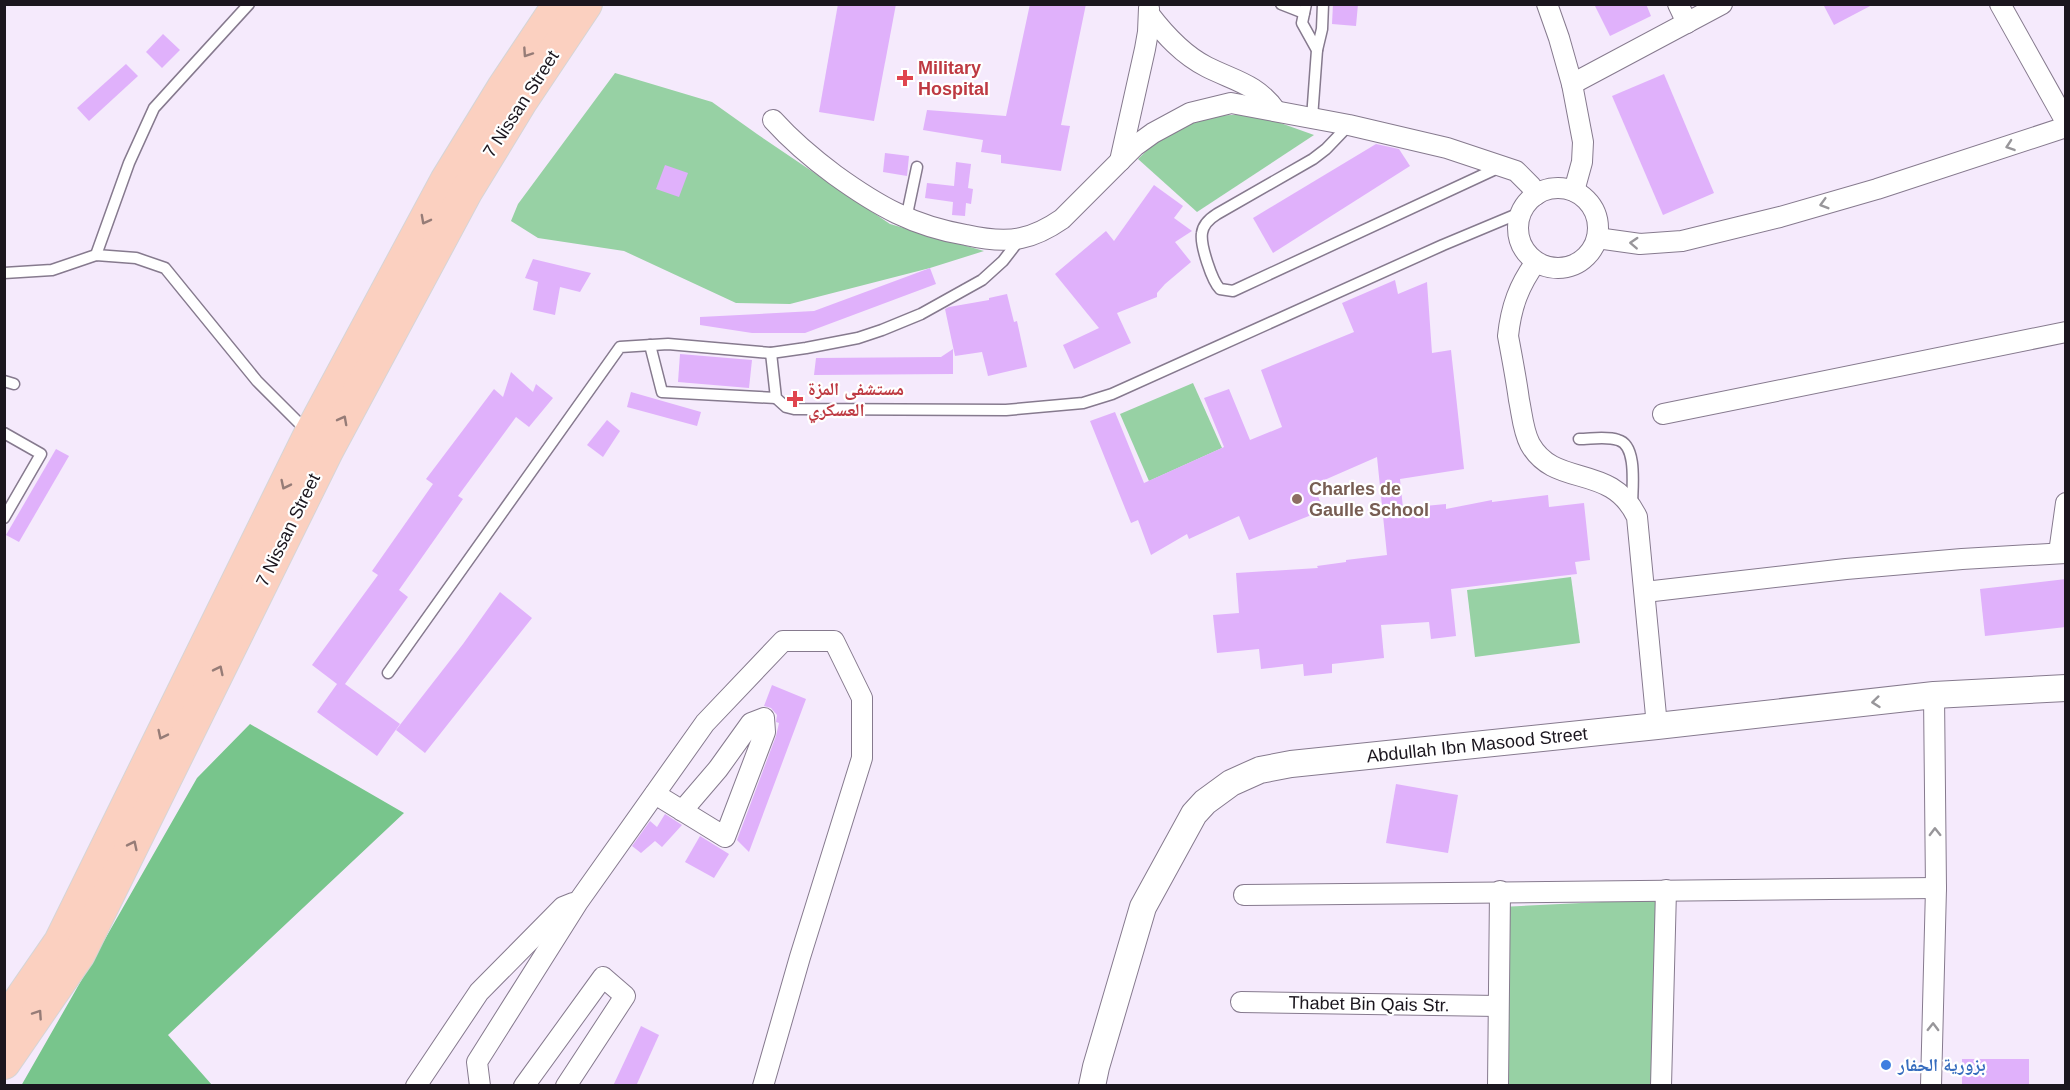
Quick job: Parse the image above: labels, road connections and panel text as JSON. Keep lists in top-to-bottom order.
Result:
{
  "streets": {
    "main road": ["7 Nissan Street"],
    "street": ["Abdullah Ibn Masood Street", "Thabet Bin Qais Str."]
  },
  "places": {
    "health": ["Military Hospital", "مستشفى المزة العسكري"],
    "other": ["Charles de Gaulle School", "بزورية الحفار"]
  }
}
